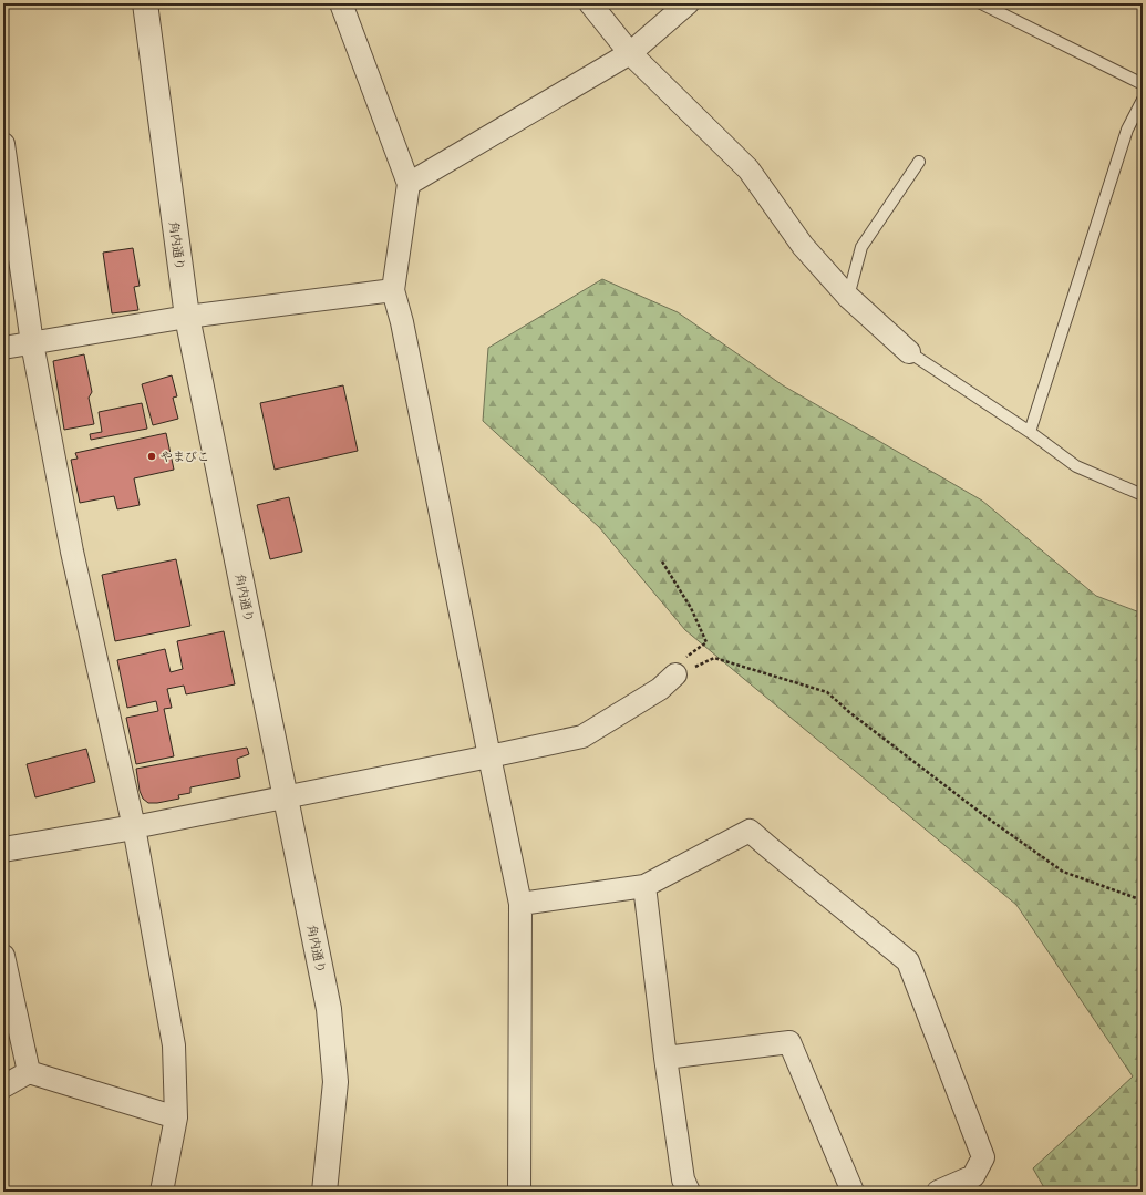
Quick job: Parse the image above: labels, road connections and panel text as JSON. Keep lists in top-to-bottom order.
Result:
{
  "streets": {
    "street": ["角内通り"]
  },
  "places": ["やまびこ"]
}
